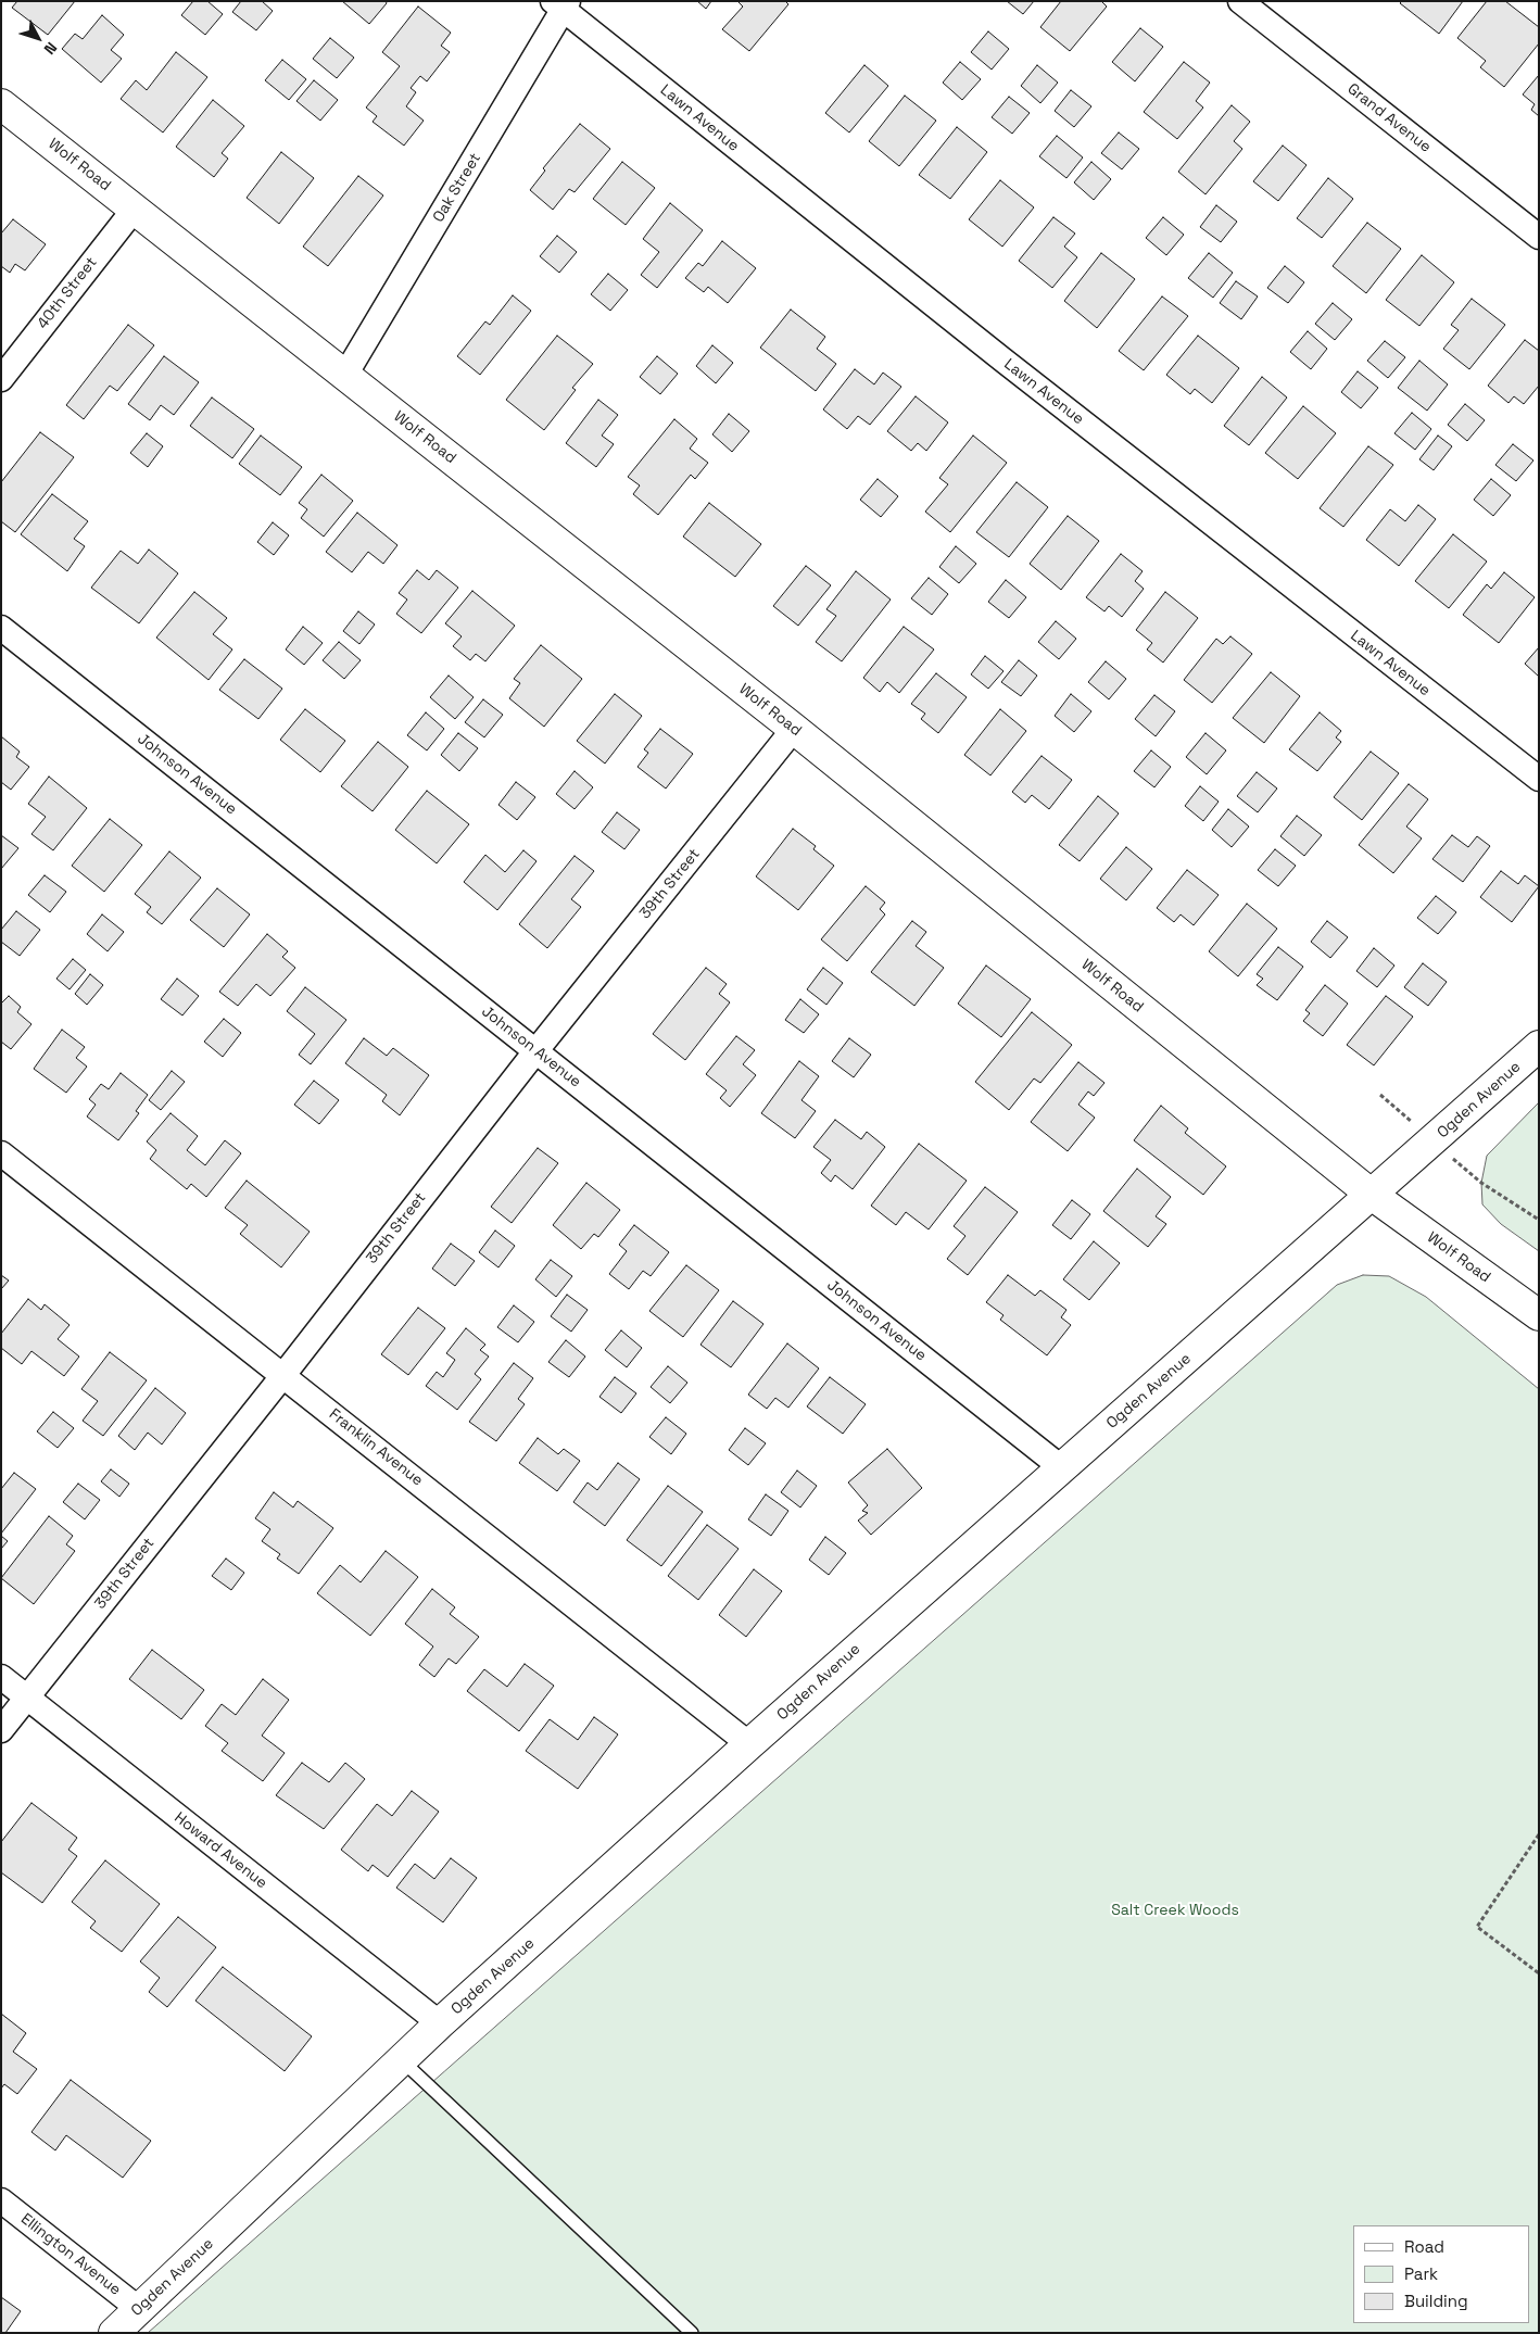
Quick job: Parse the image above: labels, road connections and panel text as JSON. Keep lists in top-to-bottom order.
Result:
{
  "streets": {
    "main road": ["Wolf Road", "Ogden Avenue"],
    "street": [
      "Lawn Avenue",
      "Grand Avenue",
      "Oak Street",
      "40th Street",
      "Johnson Avenue",
      "39th Street",
      "Franklin Avenue",
      "Howard Avenue",
      "Ellington Avenue"
    ]
  },
  "crossings": [
    ["Lawn Avenue", "Oak Street"],
    ["Wolf Road", "Oak Street"],
    ["Wolf Road", "40th Street"],
    ["Wolf Road", "39th Street"],
    ["Wolf Road", "Ogden Avenue"],
    ["Johnson Avenue", "39th Street"],
    ["Johnson Avenue", "Ogden Avenue"],
    ["39th Street", "Franklin Avenue"],
    ["39th Street", "Howard Avenue"],
    ["Ogden Avenue", "Franklin Avenue"],
    ["Ogden Avenue", "Howard Avenue"],
    ["Ogden Avenue", "Ellington Avenue"]
  ],
  "parks": ["Salt Creek Woods"],
  "legend": ["Road", "Park", "Building"],
  "north": "bottom right"
}
